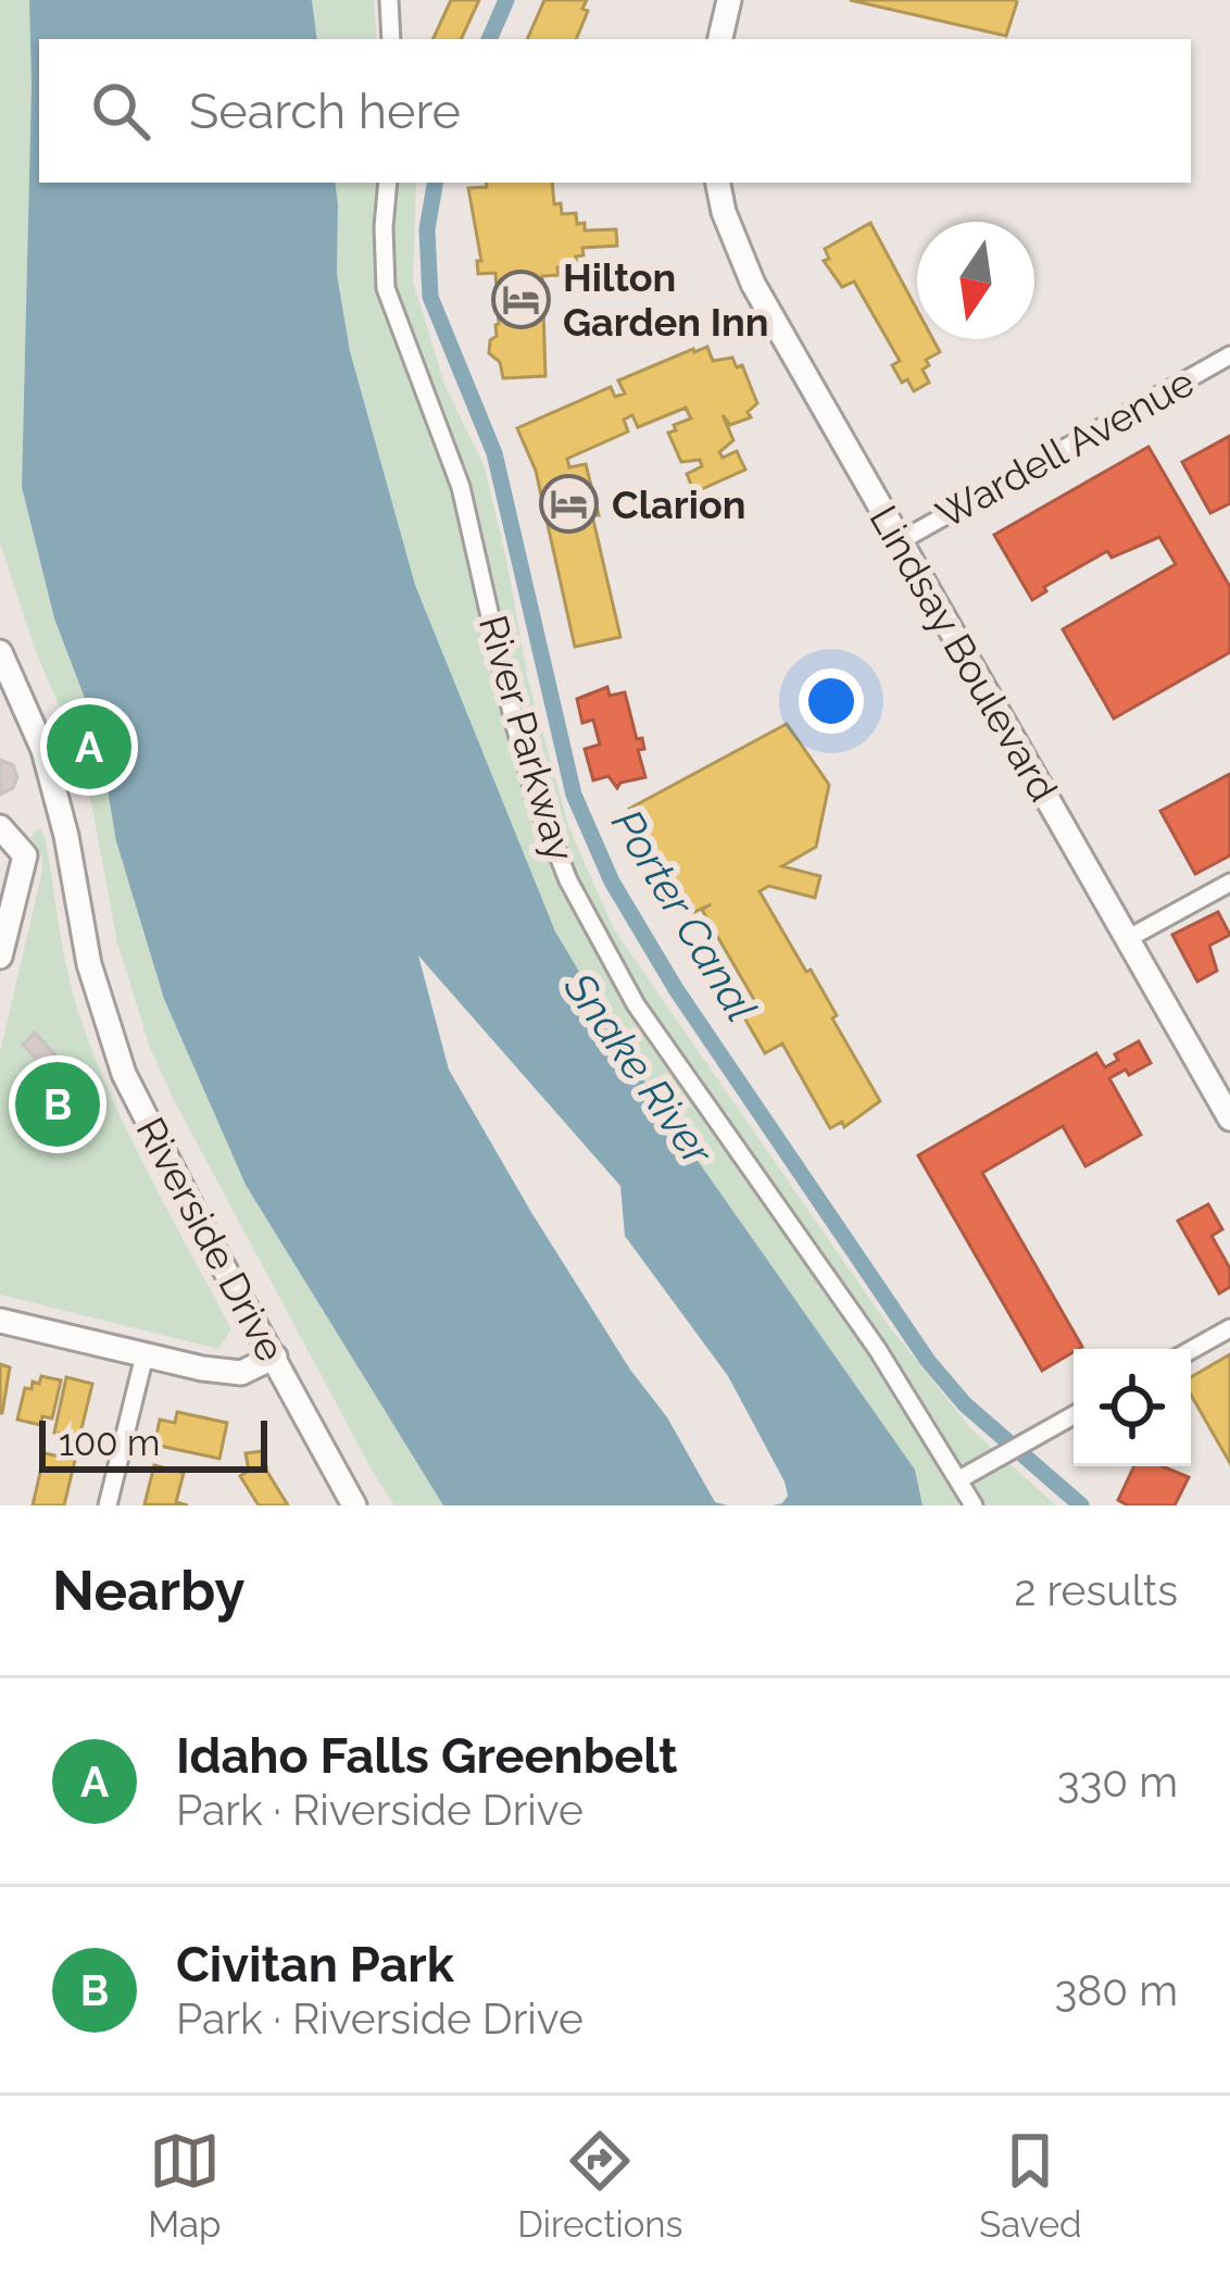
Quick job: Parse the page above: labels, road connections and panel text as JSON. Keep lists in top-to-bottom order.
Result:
{
  "streets": {
    "street": [
      "Wardell Avenue",
      "Lindsay Boulevard",
      "River Parkway",
      "Riverside Drive"
    ]
  },
  "crossings": [
    ["Wardell Avenue", "Lindsay Boulevard"]
  ],
  "water": ["Porter Canal", "Snake River"],
  "places": {
    "hotel": ["Hilton Garden Inn", "Clarion"]
  },
  "scale_bar": "100 m",
  "north": "bottom",
  "page": {
    "search": "Search here",
    "pins": ["A", "B"],
    "scale": "100 m",
    "heading": ["Nearby", "2 results"],
    "list": [
      {
        "mark": "A",
        "name": "Idaho Falls Greenbelt",
        "note": "Park · Riverside Drive",
        "value": "330 m"
      },
      {
        "mark": "B",
        "name": "Civitan Park",
        "note": "Park · Riverside Drive",
        "value": "380 m"
      }
    ],
    "nav": ["Map", "Directions", "Saved"]
  }
}
